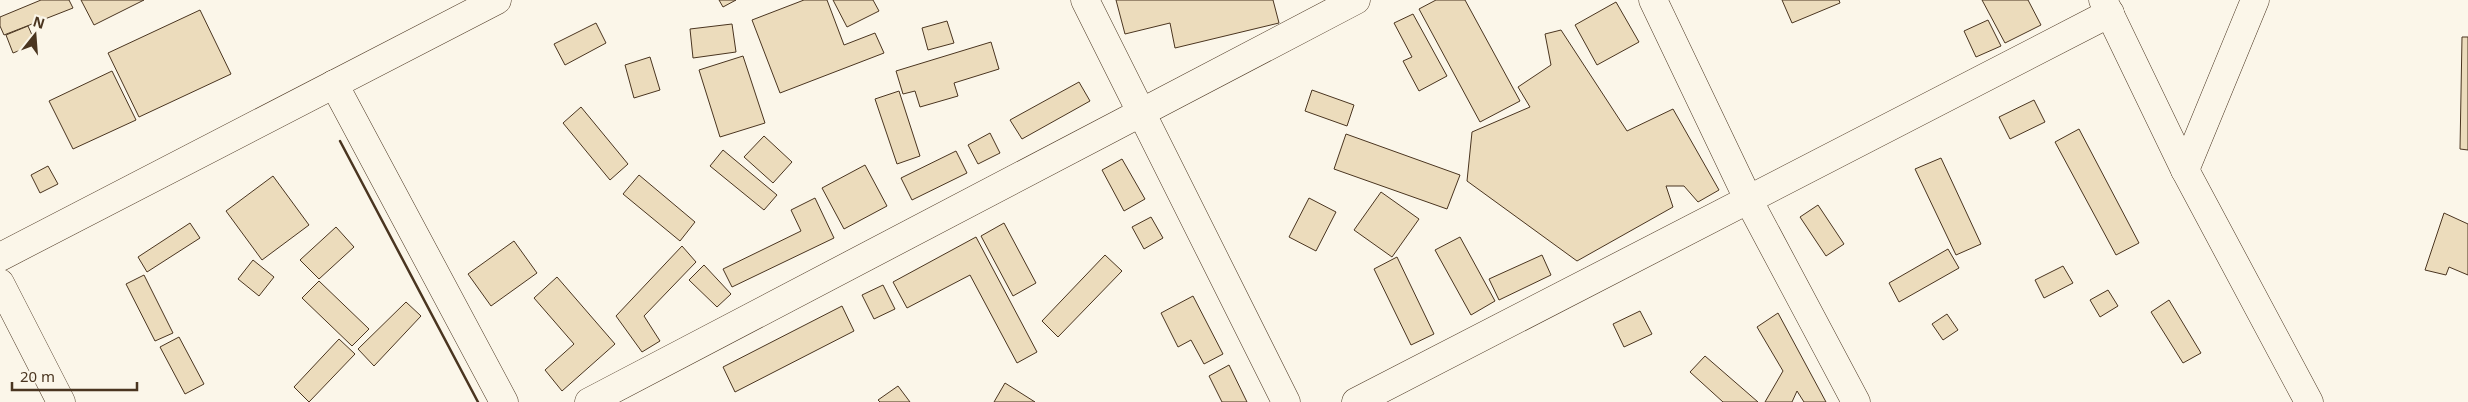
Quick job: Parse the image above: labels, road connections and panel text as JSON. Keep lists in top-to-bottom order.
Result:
{
  "scale_bar": "20 m",
  "north": "top"
}
